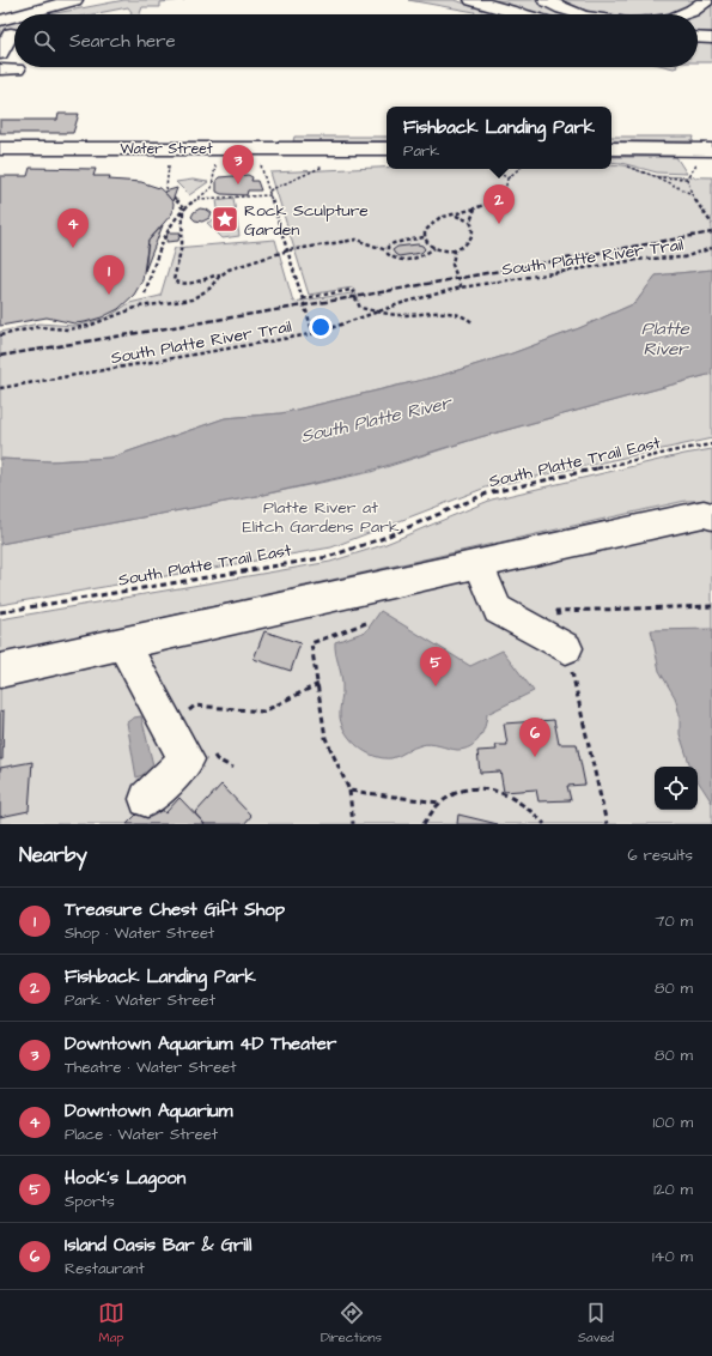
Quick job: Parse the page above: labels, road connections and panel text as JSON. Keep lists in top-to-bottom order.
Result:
{
  "streets": {
    "main road": ["Water Street"],
    "path": ["South Platte River Trail", "South Platte Trail East"]
  },
  "water": ["Platte River", "South Platte River"],
  "parks": ["Platte River at Elitch Gardens Park"],
  "places": {
    "place": ["Rock Sculpture Garden"]
  },
  "page": {
    "search": "Search here",
    "popup": ["Fishback Landing Park", "Park"],
    "pins": [
      "3",
      "2",
      "4",
      "1",
      "5",
      "6"
    ],
    "heading": ["Nearby", "6 results"],
    "list": [
      {
        "mark": "1",
        "name": "Treasure Chest Gift Shop",
        "note": "Shop · Water Street",
        "value": "70 m"
      },
      {
        "mark": "2",
        "name": "Fishback Landing Park",
        "note": "Park · Water Street",
        "value": "80 m"
      },
      {
        "mark": "3",
        "name": "Downtown Aquarium 4D Theater",
        "note": "Theatre · Water Street",
        "value": "80 m"
      },
      {
        "mark": "4",
        "name": "Downtown Aquarium",
        "note": "Place · Water Street",
        "value": "100 m"
      },
      {
        "mark": "5",
        "name": "Hook's Lagoon",
        "note": "Sports",
        "value": "120 m"
      },
      {
        "mark": "6",
        "name": "Island Oasis Bar & Grill",
        "note": "Restaurant",
        "value": "140 m"
      }
    ],
    "nav": ["Map", "Directions", "Saved"]
  }
}
